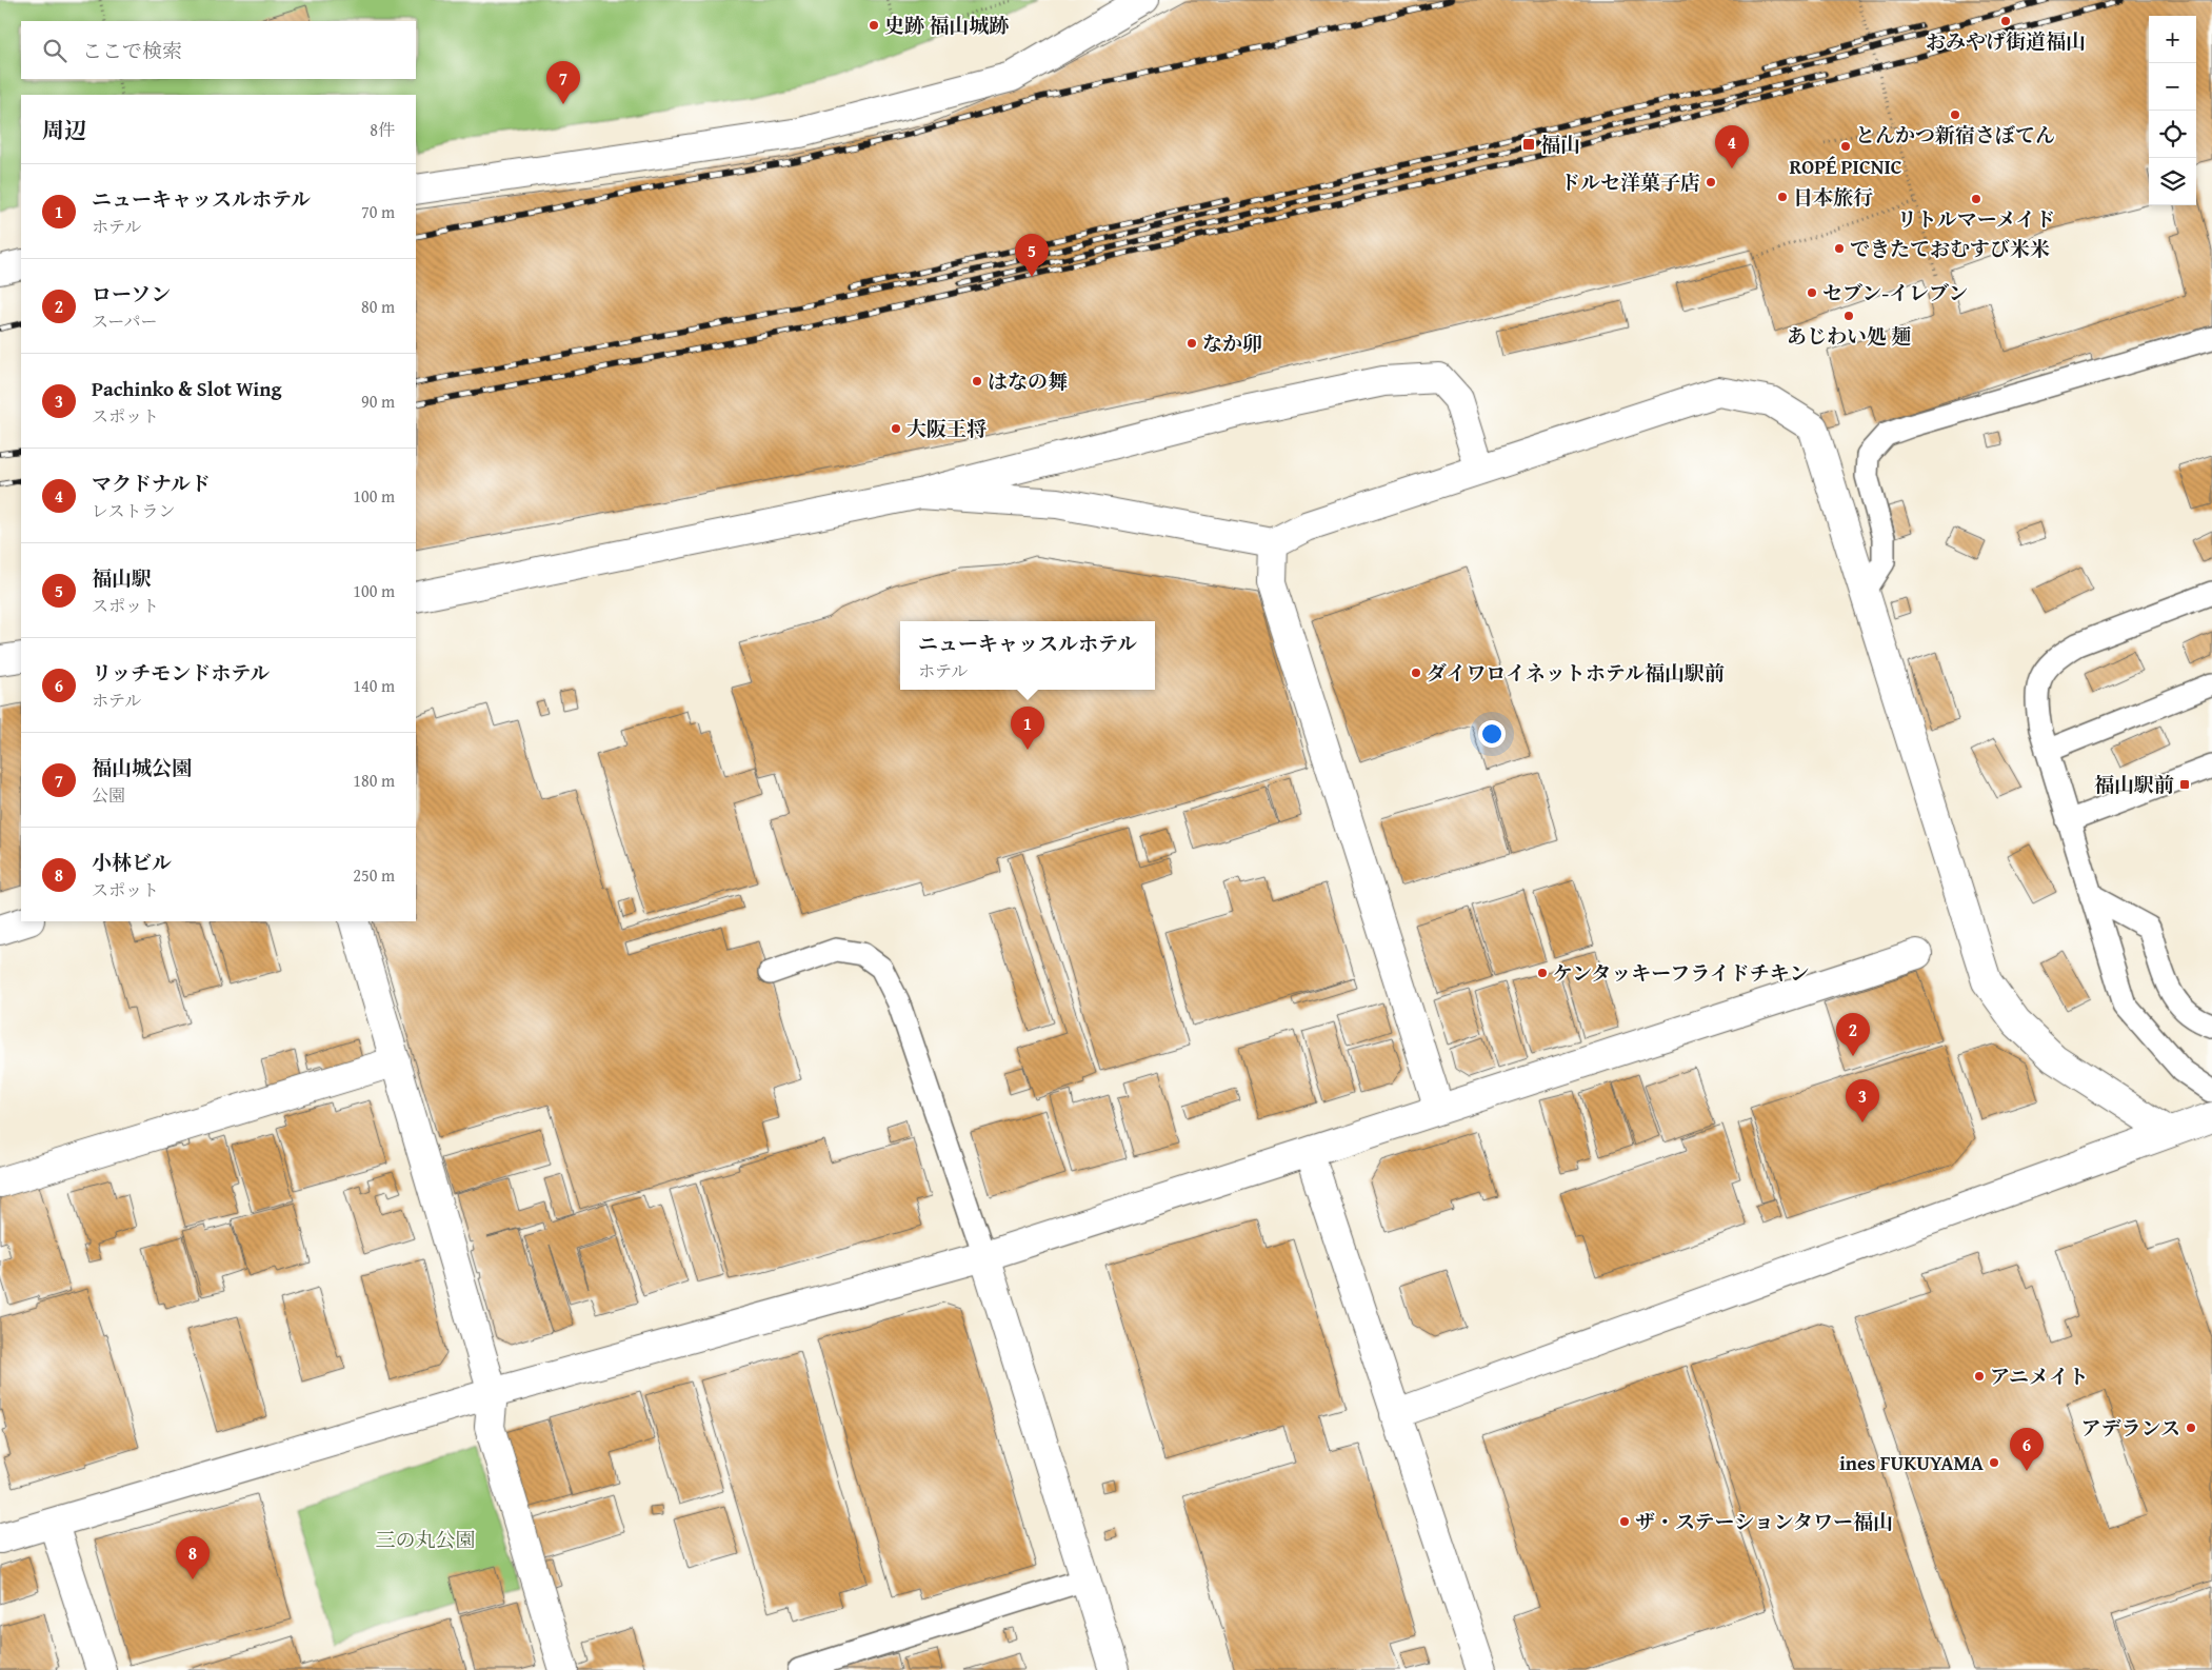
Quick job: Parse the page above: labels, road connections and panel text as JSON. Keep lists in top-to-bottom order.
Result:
{
  "parks": ["三の丸公園"],
  "places": {
    "other": [
      "おみやげ街道福山",
      "史跡 福山城跡",
      "とんかつ新宿さぼてん",
      "ROPÉ PICNIC",
      "ドルセ洋菓子店",
      "日本旅行",
      "リトルマーメイド",
      "できたておむすび米米",
      "セブン-イレブン",
      "あじわい処 麺",
      "なか卯",
      "はなの舞",
      "大阪王将",
      "ダイワロイネットホテル福山駅前",
      "ケンタッキーフライドチキン",
      "アニメイト",
      "アデランス",
      "ines FUKUYAMA",
      "ザ・ステーションタワー福山"
    ],
    "transit": ["福山", "福山駅前"]
  },
  "page": {
    "map_buttons": ["+", "−"],
    "search": "ここで検索",
    "pins": [
      "7",
      "4",
      "5",
      "1",
      "2",
      "3",
      "6",
      "8"
    ],
    "heading": ["周辺", "8件"],
    "list": [
      {
        "mark": "1",
        "name": "ニューキャッスルホテル",
        "note": "ホテル",
        "value": "70 m"
      },
      {
        "mark": "2",
        "name": "ローソン",
        "note": "スーパー",
        "value": "80 m"
      },
      {
        "mark": "3",
        "name": "Pachinko & Slot Wing",
        "note": "スポット",
        "value": "90 m"
      },
      {
        "mark": "4",
        "name": "マクドナルド",
        "note": "レストラン",
        "value": "100 m"
      },
      {
        "mark": "5",
        "name": "福山駅",
        "note": "スポット",
        "value": "100 m"
      },
      {
        "mark": "6",
        "name": "リッチモンドホテル",
        "note": "ホテル",
        "value": "140 m"
      },
      {
        "mark": "7",
        "name": "福山城公園",
        "note": "公園",
        "value": "180 m"
      },
      {
        "mark": "8",
        "name": "小林ビル",
        "note": "スポット",
        "value": "250 m"
      }
    ],
    "popup": ["ニューキャッスルホテル", "ホテル"]
  }
}
